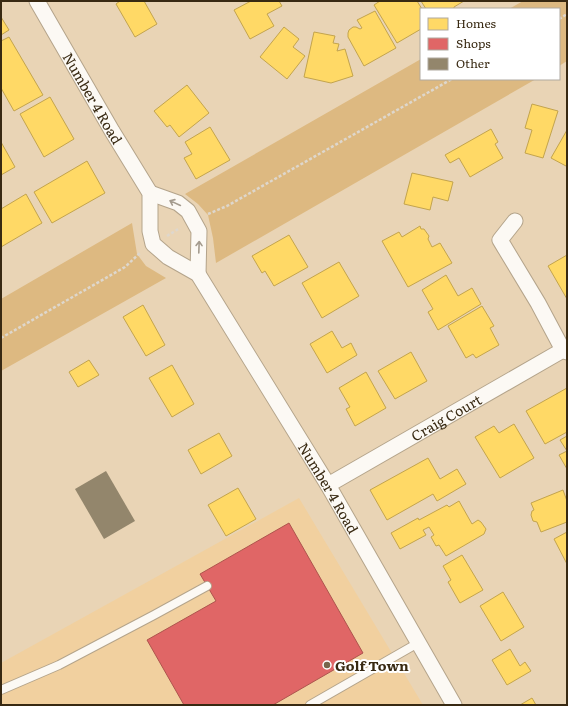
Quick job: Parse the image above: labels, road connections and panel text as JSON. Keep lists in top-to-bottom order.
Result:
{
  "streets": {
    "street": ["Number 4 Road", "Craig Court"]
  },
  "crossings": [
    ["Number 4 Road", "Craig Court"]
  ],
  "places": ["Golf Town"],
  "legend": ["Homes", "Shops", "Other"]
}
